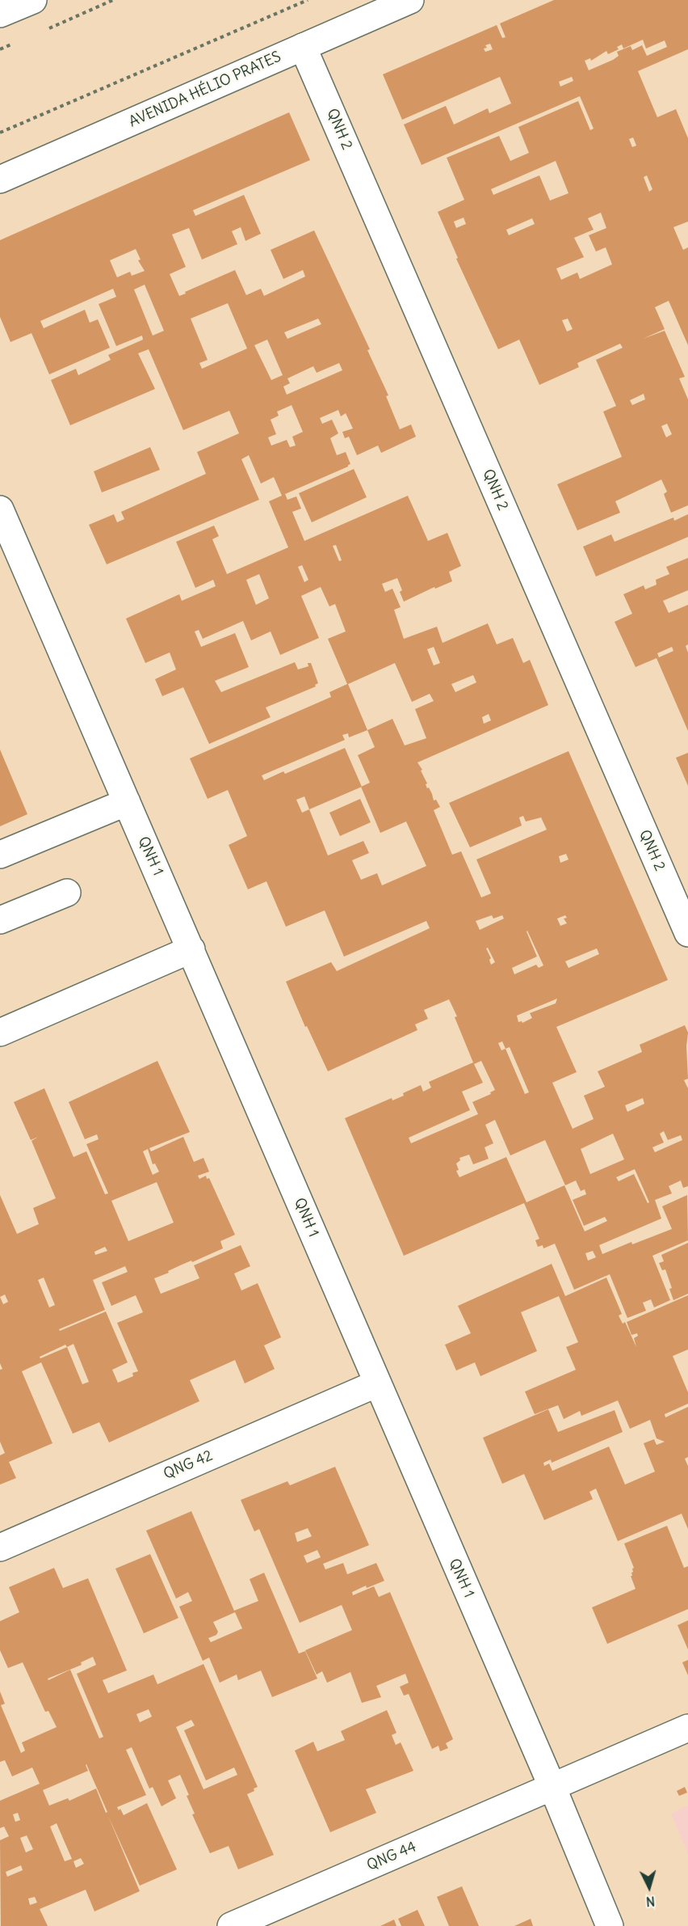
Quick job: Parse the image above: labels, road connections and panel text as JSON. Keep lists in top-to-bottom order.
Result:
{
  "streets": {
    "street": [
      "AVENIDA HÉLIO PRATES",
      "QNH 2",
      "QNH 1",
      "QNG 42",
      "QNG 44"
    ]
  },
  "crossings": [
    ["AVENIDA HÉLIO PRATES", "QNH 2"],
    ["QNH 1", "QNG 42"],
    ["QNH 1", "QNG 44"]
  ],
  "north": "bottom"
}
